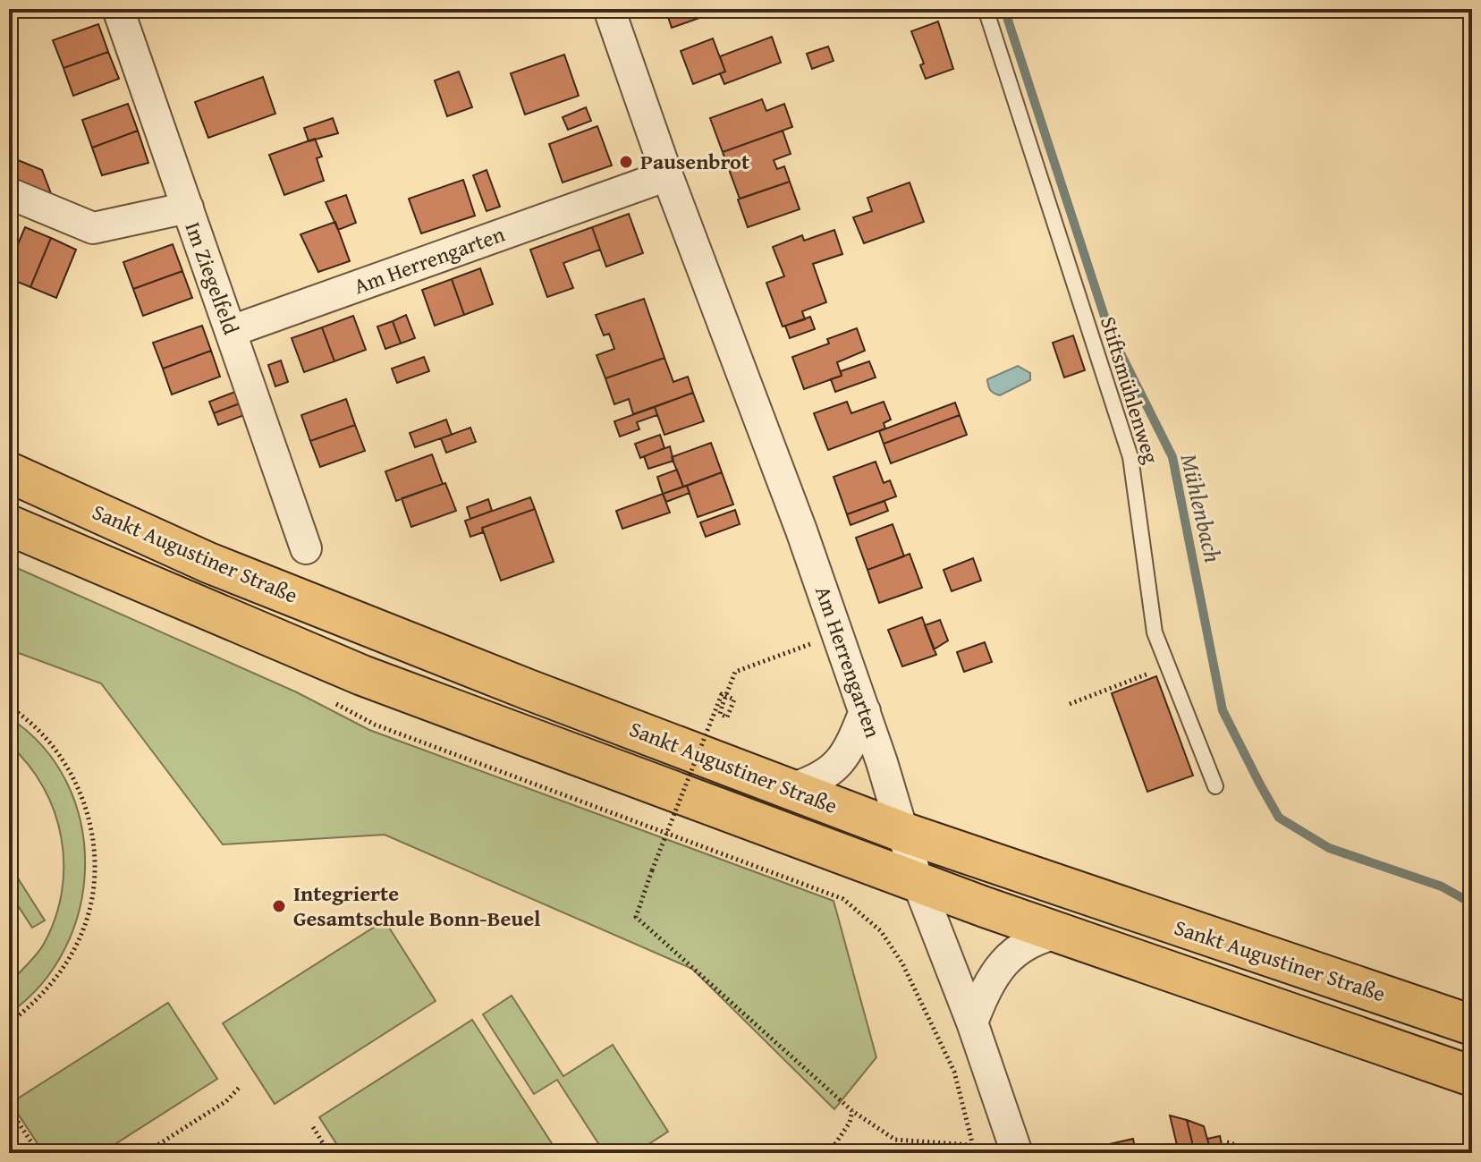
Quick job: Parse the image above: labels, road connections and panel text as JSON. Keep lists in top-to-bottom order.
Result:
{
  "streets": {
    "main road": ["Sankt Augustiner Straße"],
    "street": ["Am Herrengarten", "Im Ziegelfeld"],
    "lane": ["Stiftsmühlenweg"]
  },
  "crossings": [
    ["Am Herrengarten", "Im Ziegelfeld"],
    ["Am Herrengarten", "Sankt Augustiner Straße"]
  ],
  "water": ["Mühlenbach"],
  "places": ["Pausenbrot", "Integrierte Gesamtschule Bonn-Beuel"]
}
